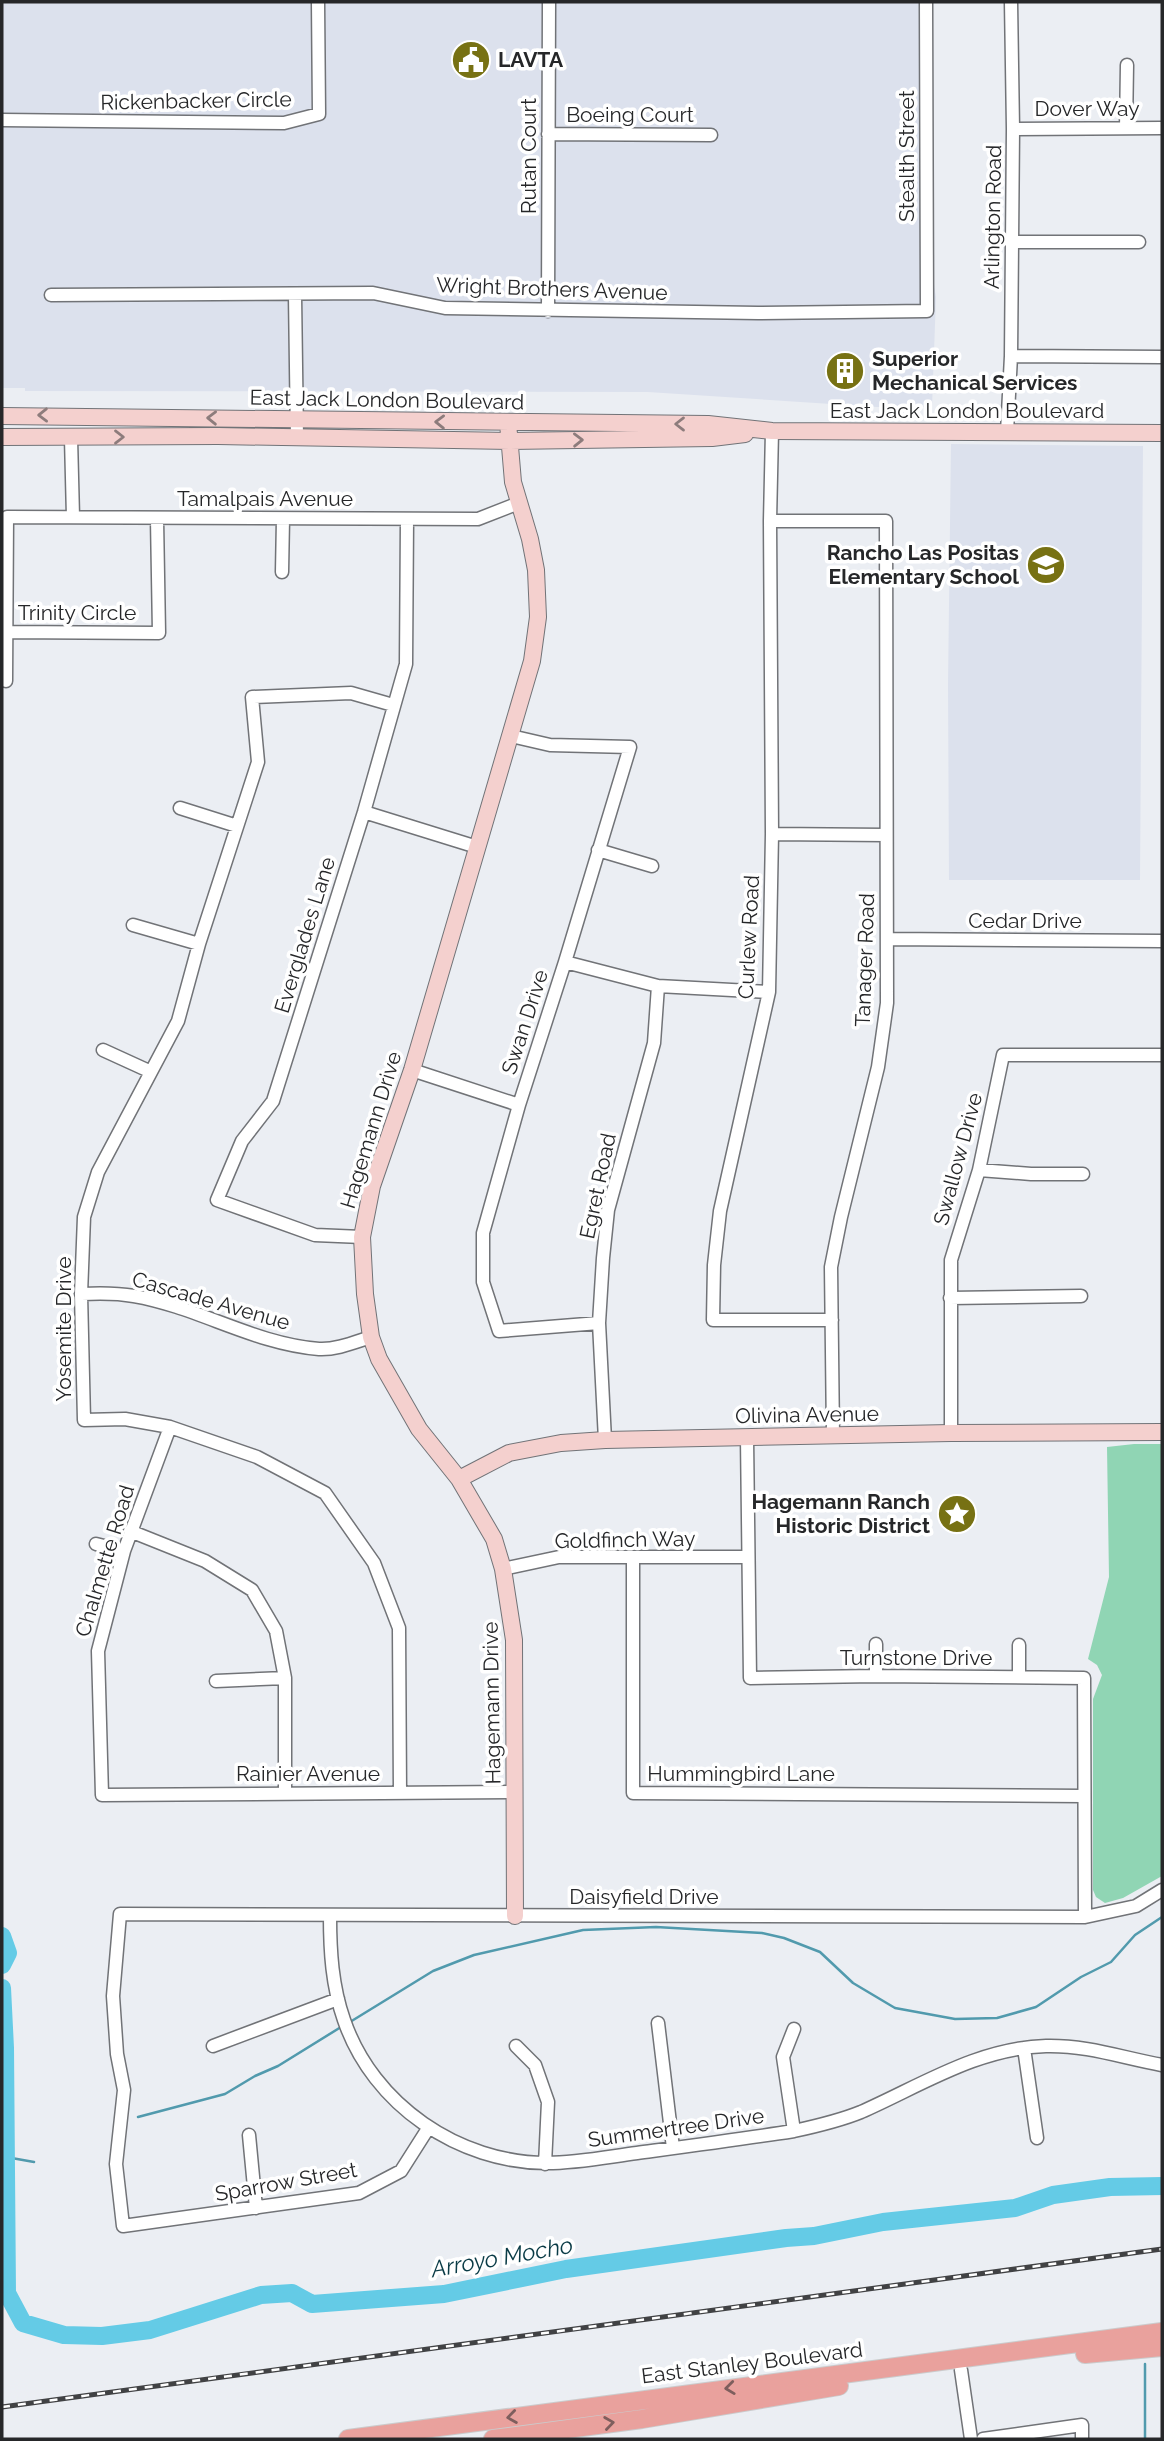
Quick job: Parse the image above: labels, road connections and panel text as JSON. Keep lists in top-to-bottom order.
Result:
{
  "streets": {
    "main road": ["East Stanley Boulevard"],
    "street": [
      "Rickenbacker Circle",
      "Dover Way",
      "Boeing Court",
      "Rutan Court",
      "Stealth Street",
      "Arlington Road",
      "Wright Brothers Avenue",
      "East Jack London Boulevard",
      "Tamalpais Avenue",
      "Trinity Circle",
      "Cedar Drive",
      "Everglades Lane",
      "Curlew Road",
      "Tanager Road",
      "Swan Drive",
      "Hagemann Drive",
      "Swallow Drive",
      "Egret Road",
      "Cascade Avenue",
      "Yosemite Drive",
      "Olivina Avenue",
      "Goldfinch Way",
      "Chalmette Road",
      "Turnstone Drive",
      "Rainier Avenue",
      "Hummingbird Lane",
      "Daisyfield Drive",
      "Summertree Drive",
      "Sparrow Street"
    ]
  },
  "crossings": [
    ["Dover Way", "Arlington Road"],
    ["Boeing Court", "Rutan Court"],
    ["Rutan Court", "Wright Brothers Avenue"],
    ["Stealth Street", "Wright Brothers Avenue"],
    ["Arlington Road", "East Jack London Boulevard"],
    ["East Jack London Boulevard", "Curlew Road"],
    ["East Jack London Boulevard", "Hagemann Drive"],
    ["Tamalpais Avenue", "Trinity Circle"],
    ["Tamalpais Avenue", "Everglades Lane"],
    ["Tamalpais Avenue", "Hagemann Drive"],
    ["Cedar Drive", "Tanager Road"],
    ["Everglades Lane", "Hagemann Drive"],
    ["Everglades Lane", "Yosemite Drive"],
    ["Curlew Road", "Tanager Road"],
    ["Tanager Road", "Olivina Avenue"],
    ["Swan Drive", "Hagemann Drive"],
    ["Swan Drive", "Egret Road"],
    ["Hagemann Drive", "Cascade Avenue"],
    ["Hagemann Drive", "Olivina Avenue"],
    ["Hagemann Drive", "Goldfinch Way"],
    ["Hagemann Drive", "Rainier Avenue"],
    ["Hagemann Drive", "Daisyfield Drive"],
    ["Swallow Drive", "Olivina Avenue"],
    ["Egret Road", "Olivina Avenue"],
    ["Cascade Avenue", "Yosemite Drive"],
    ["Yosemite Drive", "Chalmette Road"],
    ["Yosemite Drive", "Rainier Avenue"],
    ["Olivina Avenue", "Turnstone Drive"],
    ["Goldfinch Way", "Turnstone Drive"],
    ["Goldfinch Way", "Hummingbird Lane"],
    ["Chalmette Road", "Rainier Avenue"],
    ["Turnstone Drive", "Hummingbird Lane"],
    ["Turnstone Drive", "Daisyfield Drive"],
    ["Daisyfield Drive", "Summertree Drive"],
    ["Daisyfield Drive", "Sparrow Street"],
    ["Summertree Drive", "Sparrow Street"]
  ],
  "water": ["Arroyo Mocho"],
  "places": {
    "public building": ["LAVTA"],
    "building": ["Superior Mechanical Services"],
    "school or university": ["Rancho Las Positas Elementary School"],
    "place": ["Hagemann Ranch Historic District"]
  }
}
